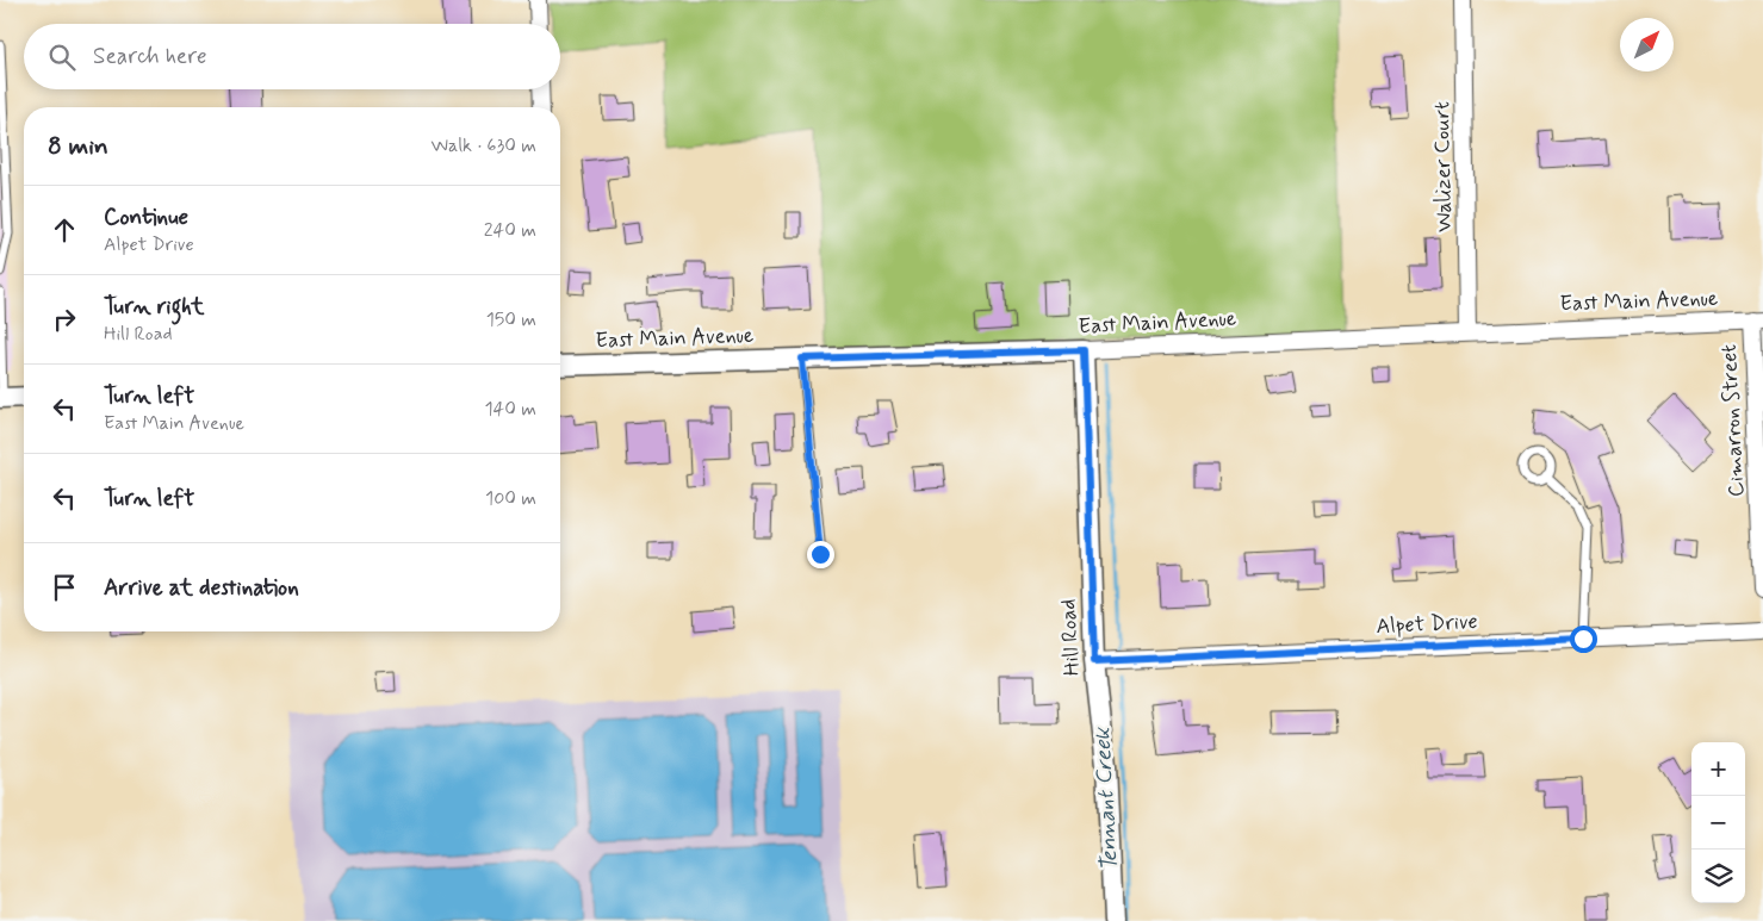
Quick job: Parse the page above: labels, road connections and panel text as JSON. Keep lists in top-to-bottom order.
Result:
{
  "streets": {
    "street": [
      "Walizer Court",
      "East Main Avenue",
      "Cimarron Street",
      "Alpet Drive",
      "Hill Road"
    ]
  },
  "crossings": [
    ["Walizer Court", "East Main Avenue"],
    ["East Main Avenue", "Cimarron Street"],
    ["East Main Avenue", "Hill Road"],
    ["Alpet Drive", "Hill Road"]
  ],
  "water": ["Tennant Creek"],
  "north": "top right",
  "page": {
    "search": "Search here",
    "heading": ["8 min", "Walk · 630 m"],
    "list": [
      ["Continue", "Alpet Drive", "240 m"],
      ["Turn right", "Hill Road", "150 m"],
      ["Turn left", "East Main Avenue", "140 m"],
      ["Turn left", "100 m"],
      "Arrive at destination"
    ],
    "map_buttons": ["+", "−"]
  }
}
